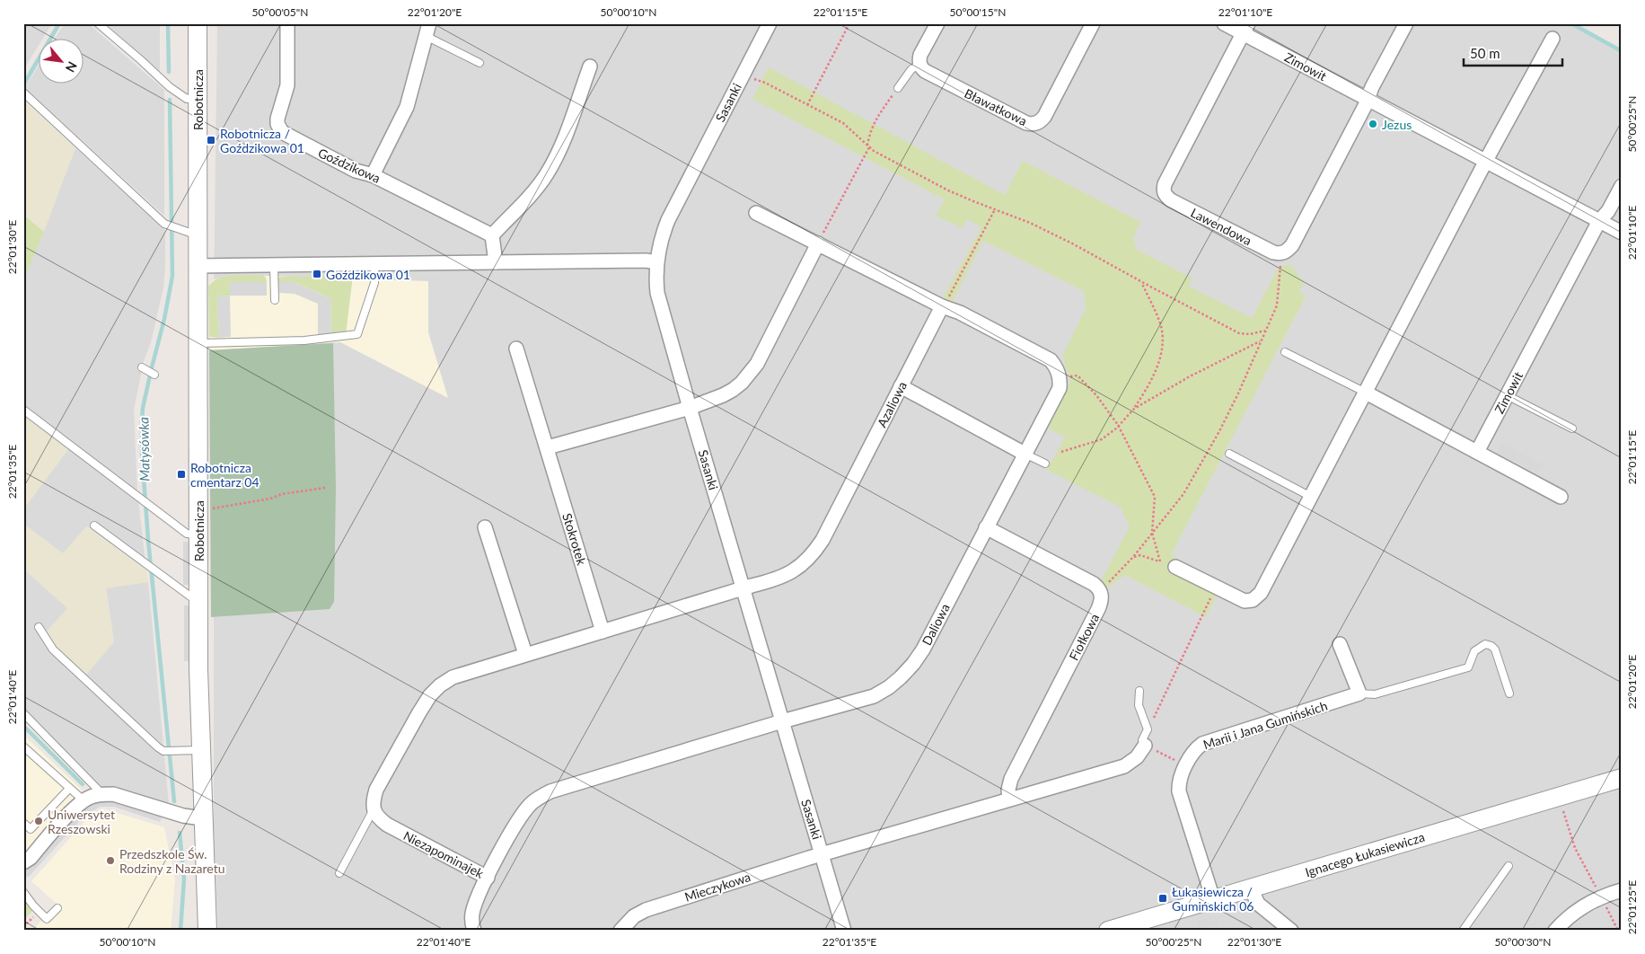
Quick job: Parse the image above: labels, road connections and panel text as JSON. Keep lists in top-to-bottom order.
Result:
{
  "streets": {
    "street": [
      "Zimowit",
      "Robotnicza",
      "Sasanki",
      "Bławatkowa",
      "Goździkowa",
      "Lawendowa",
      "Azaliowa",
      "Stokrotek",
      "Daliowa",
      "Fiołkowa",
      "Marii i Jana Gumińskich",
      "Niezapominajek",
      "Ignacego Łukasiewicza",
      "Mieczykowa"
    ]
  },
  "crossings": [
    ["Zimowit", "Lawendowa"],
    ["Sasanki", "Azaliowa"],
    ["Sasanki", "Daliowa"],
    ["Sasanki", "Niezapominajek"],
    ["Sasanki", "Mieczykowa"],
    ["Daliowa", "Niezapominajek"],
    ["Marii i Jana Gumińskich", "Ignacego Łukasiewicza"]
  ],
  "water": ["Matysówka"],
  "places": {
    "other": ["Jezus", "Uniwersytet Rzeszowski", "Przedszkole Św. Rodziny z Nazaretu"],
    "transit": [
      "Robotnicza / Goździkowa 01",
      "Goździkowa 01",
      "Robotnicza cmentarz 04",
      "Łukasiewicza / Gumińskich 06"
    ]
  },
  "scale_bar": "50 m",
  "north": "bottom right",
  "coordinates": [
    "50°00'05\"N",
    "22°01'20\"E",
    "50°00'10\"N",
    "22°01'15\"E",
    "50°00'15\"N",
    "22°01'10\"E",
    "50°00'25\"N",
    "22°01'30\"E",
    "22°01'35\"E",
    "22°01'40\"E",
    "22°01'25\"E",
    "50°00'30\"N"
  ]
}
